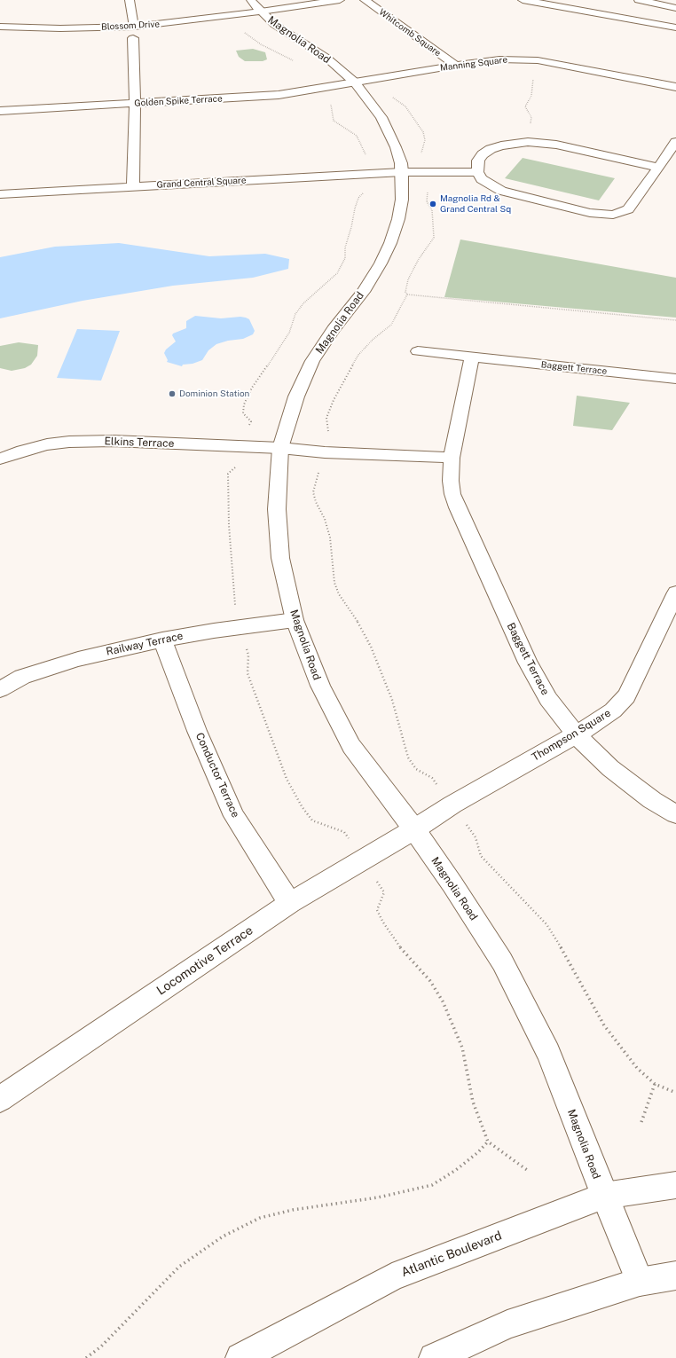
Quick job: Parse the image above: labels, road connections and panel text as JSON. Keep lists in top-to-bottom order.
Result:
{
  "streets": {
    "street": [
      "Blossom Drive",
      "Whitcomb Square",
      "Magnolia Road",
      "Manning Square",
      "Golden Spike Terrace",
      "Grand Central Square",
      "Baggett Terrace",
      "Elkins Terrace",
      "Railway Terrace",
      "Thompson Square",
      "Conductor Terrace",
      "Locomotive Terrace",
      "Atlantic Boulevard"
    ]
  },
  "crossings": [
    ["Blossom Drive", "Magnolia Road"],
    ["Whitcomb Square", "Manning Square"],
    ["Magnolia Road", "Manning Square"],
    ["Magnolia Road", "Golden Spike Terrace"],
    ["Magnolia Road", "Grand Central Square"],
    ["Magnolia Road", "Elkins Terrace"],
    ["Magnolia Road", "Railway Terrace"],
    ["Magnolia Road", "Thompson Square"],
    ["Magnolia Road", "Locomotive Terrace"],
    ["Magnolia Road", "Atlantic Boulevard"],
    ["Manning Square", "Golden Spike Terrace"],
    ["Baggett Terrace", "Thompson Square"],
    ["Railway Terrace", "Conductor Terrace"],
    ["Thompson Square", "Locomotive Terrace"],
    ["Conductor Terrace", "Locomotive Terrace"]
  ],
  "places": ["Magnolia Rd & Grand Central Sq", "Dominion Station"]
}
